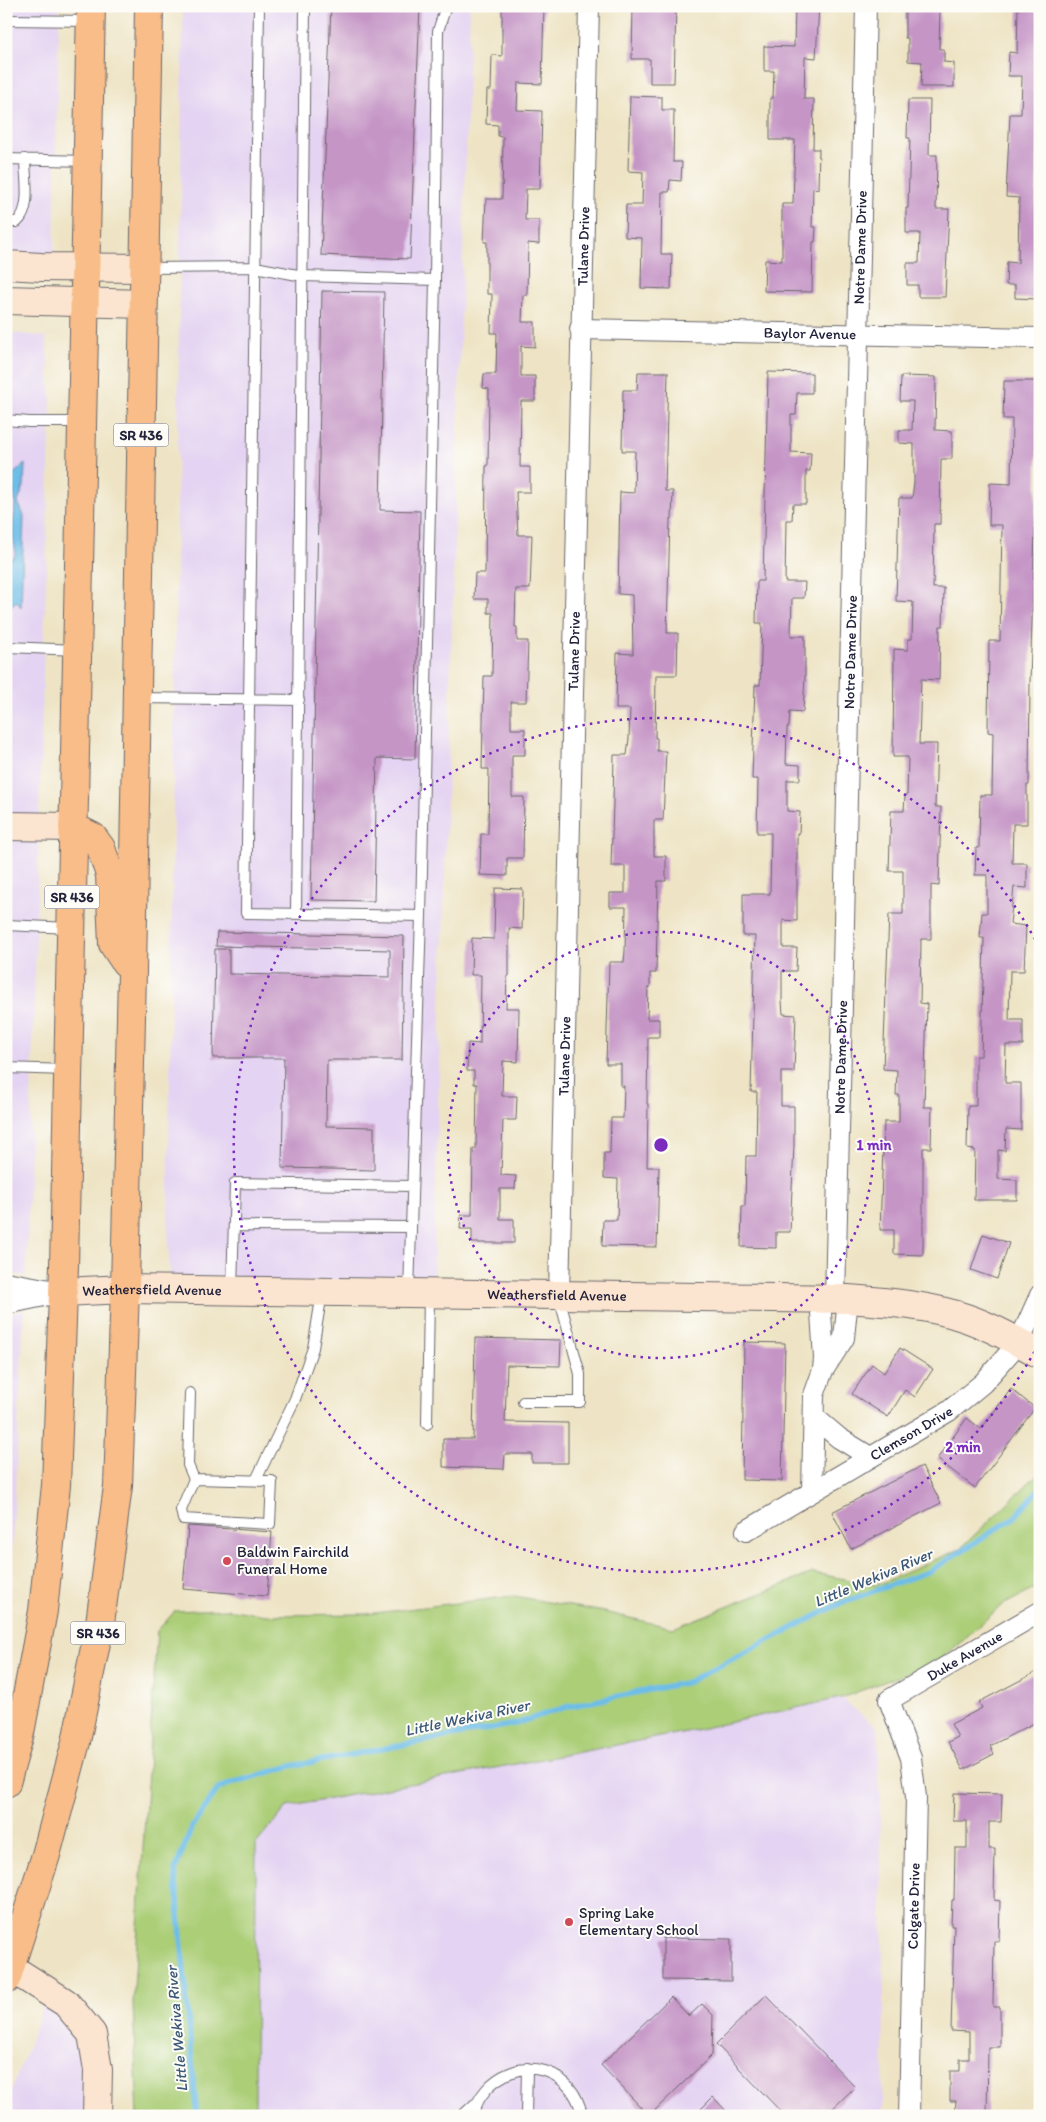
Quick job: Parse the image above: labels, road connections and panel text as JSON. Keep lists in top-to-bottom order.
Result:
{
  "streets": {
    "main road": ["SR 436"],
    "street": [
      "Tulane Drive",
      "Notre Dame Drive",
      "Baylor Avenue",
      "Weathersfield Avenue",
      "Clemson Drive",
      "Duke Avenue",
      "Colgate Drive"
    ]
  },
  "crossings": [
    ["Tulane Drive", "Baylor Avenue"],
    ["Tulane Drive", "Weathersfield Avenue"],
    ["Notre Dame Drive", "Baylor Avenue"],
    ["Notre Dame Drive", "Weathersfield Avenue"],
    ["Notre Dame Drive", "Clemson Drive"],
    ["SR 436", "Weathersfield Avenue"],
    ["Weathersfield Avenue", "Clemson Drive"],
    ["Duke Avenue", "Colgate Drive"]
  ],
  "water": ["Little Wekiva River"],
  "places": ["Baldwin Fairchild Funeral Home", "Spring Lake Elementary School"],
  "rings": ["1 min", "2 min"]
}
